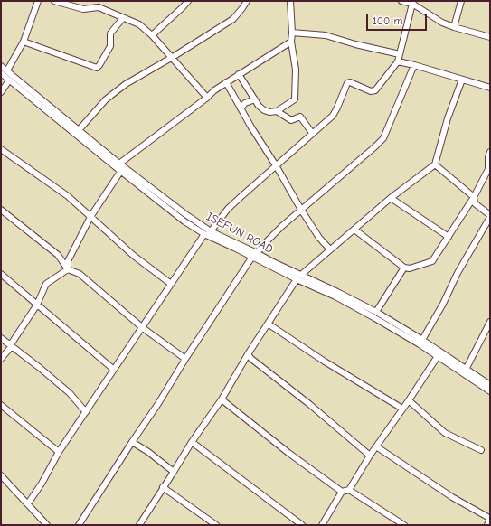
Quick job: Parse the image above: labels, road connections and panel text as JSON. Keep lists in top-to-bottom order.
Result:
{
  "streets": {
    "street": ["ISEFUN ROAD"]
  },
  "scale_bar": "100 m"
}
